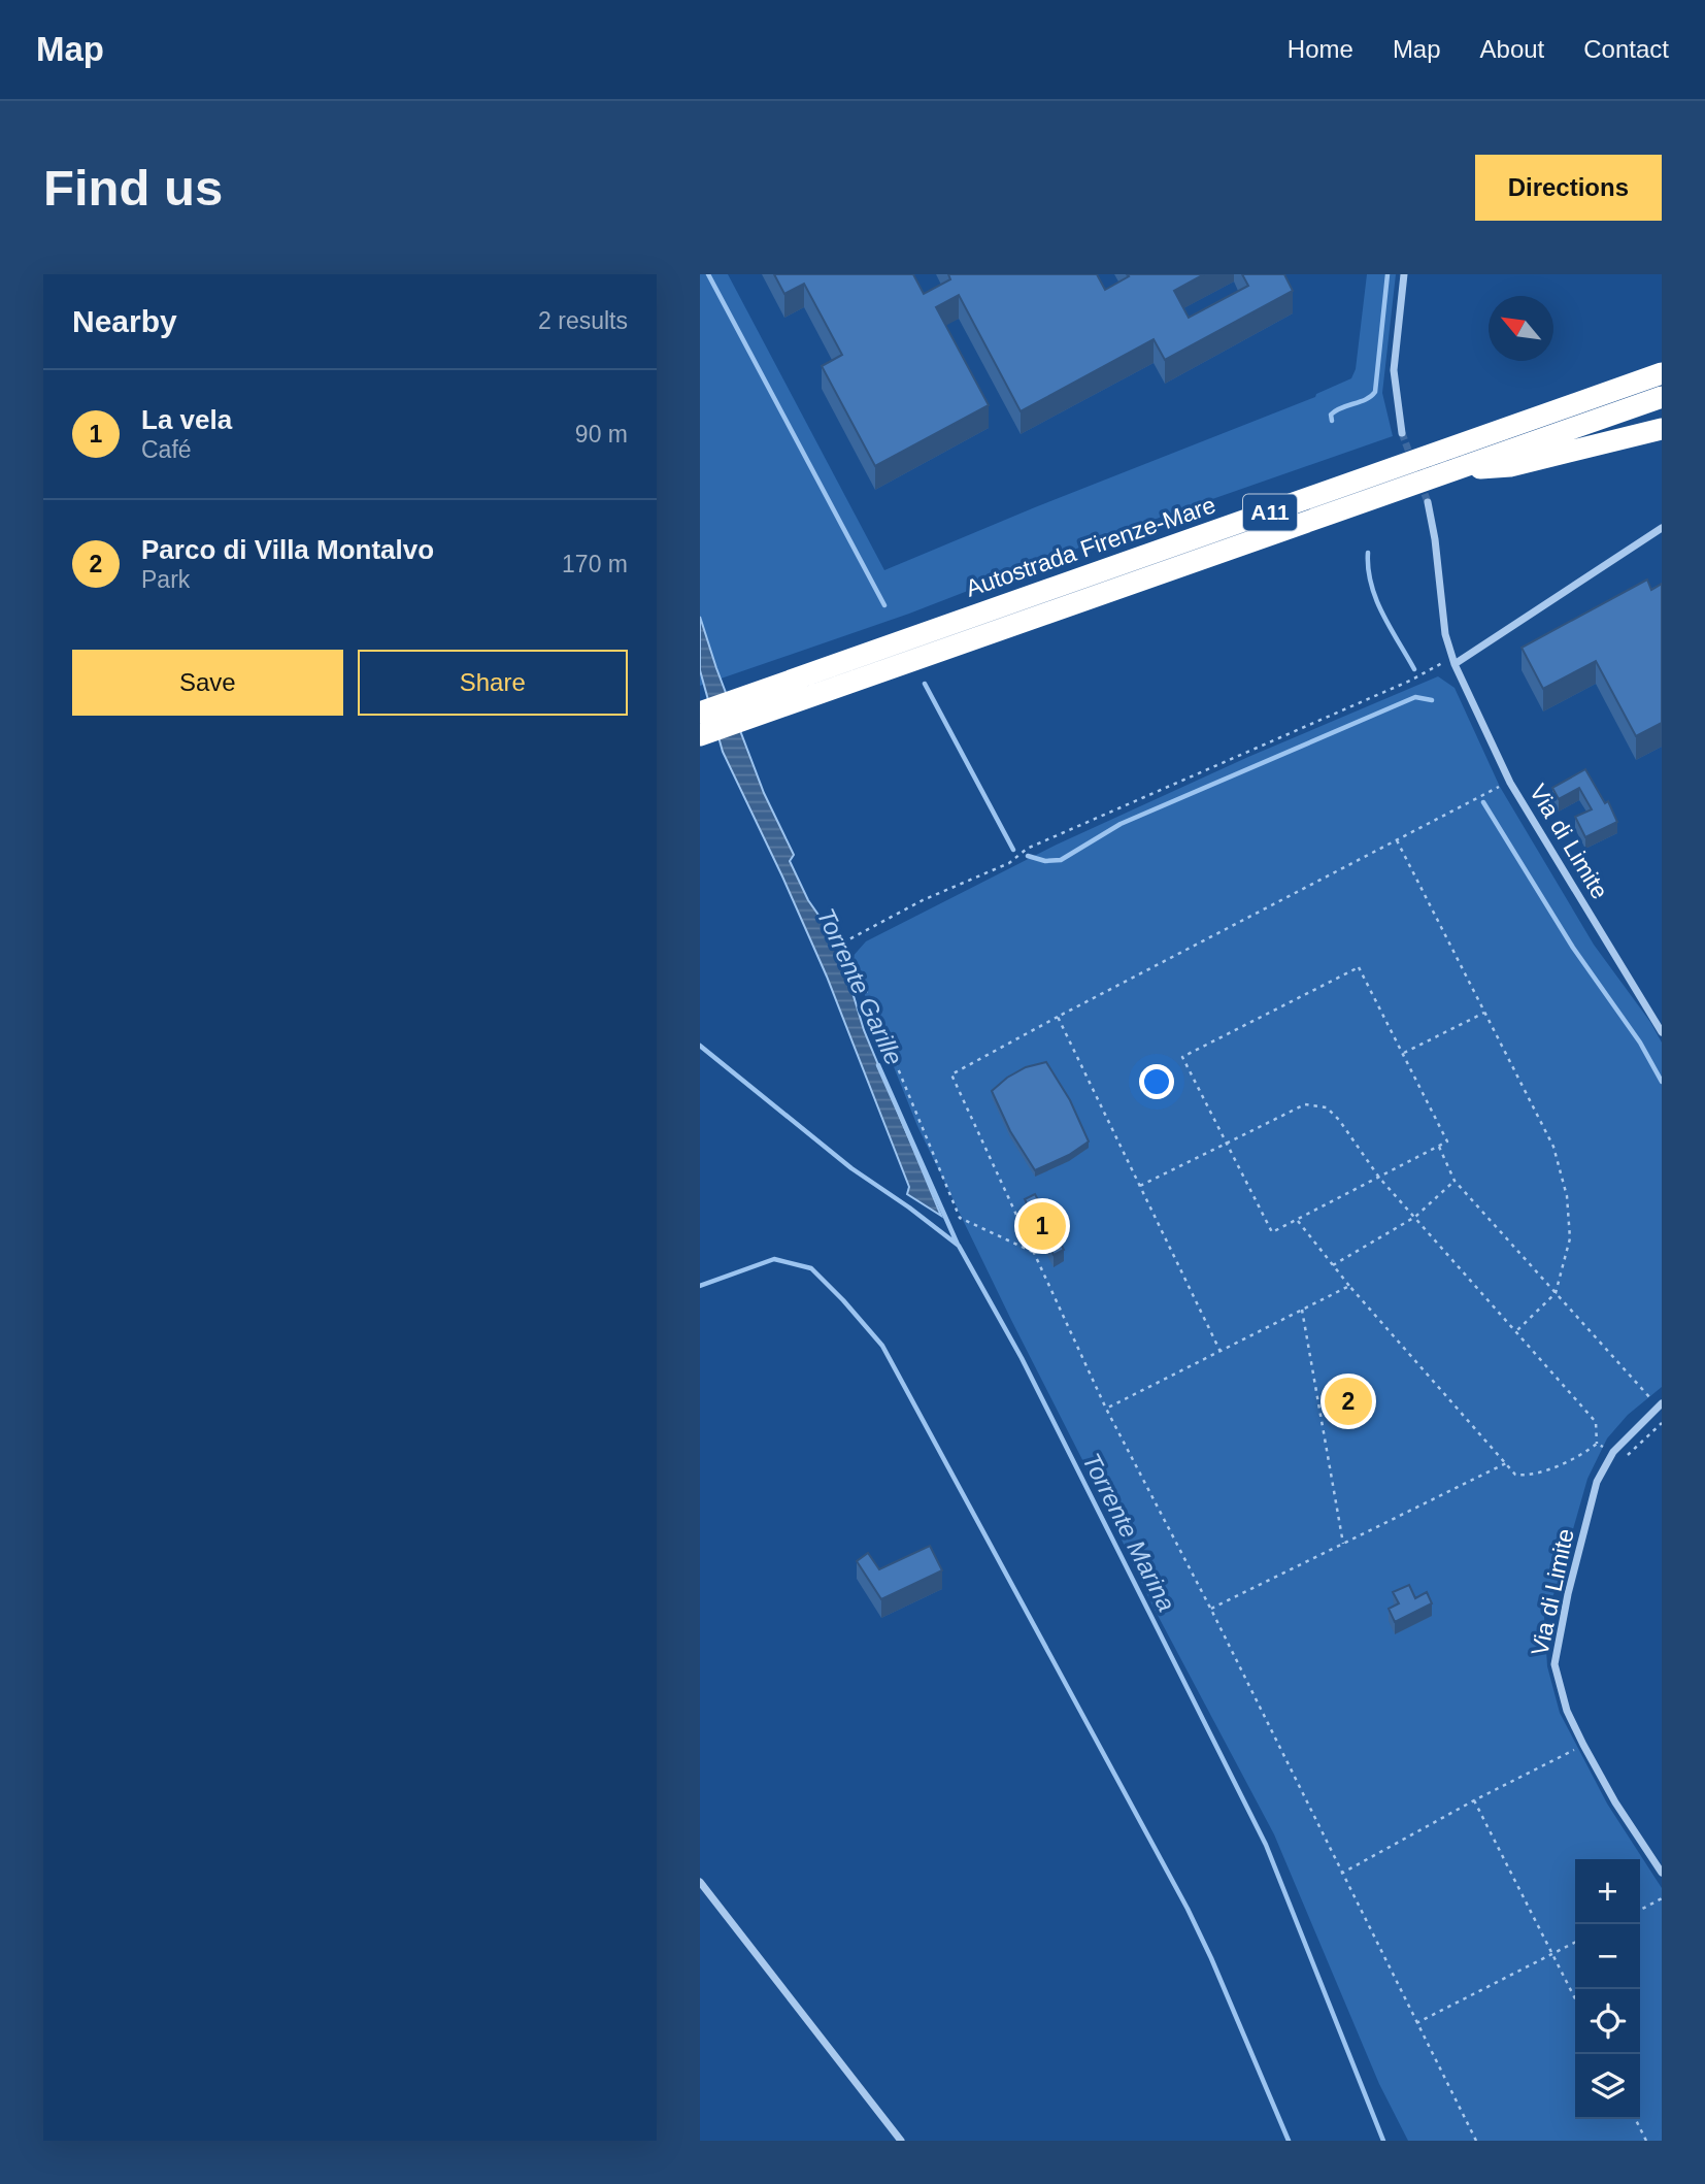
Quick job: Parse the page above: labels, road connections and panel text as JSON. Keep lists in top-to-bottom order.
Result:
{
  "streets": {
    "highway": ["A11", "Autostrada Firenze-Mare"],
    "street": ["Via di Limite"]
  },
  "water": ["Torrente Garille", "Torrente Marina"],
  "north": "top left",
  "page": {
    "header": "Map",
    "nav": [
      "Home",
      "Map",
      "About",
      "Contact"
    ],
    "buttons": [
      "Directions",
      ["Save", "Share"]
    ],
    "title": "Find us",
    "heading": ["Nearby", "2 results"],
    "list": [
      {
        "mark": "1",
        "name": "La vela",
        "note": "Café",
        "value": "90 m"
      },
      {
        "mark": "2",
        "name": "Parco di Villa Montalvo",
        "note": "Park",
        "value": "170 m"
      }
    ],
    "pins": ["1", "2"],
    "map_buttons": ["+", "−"]
  }
}
